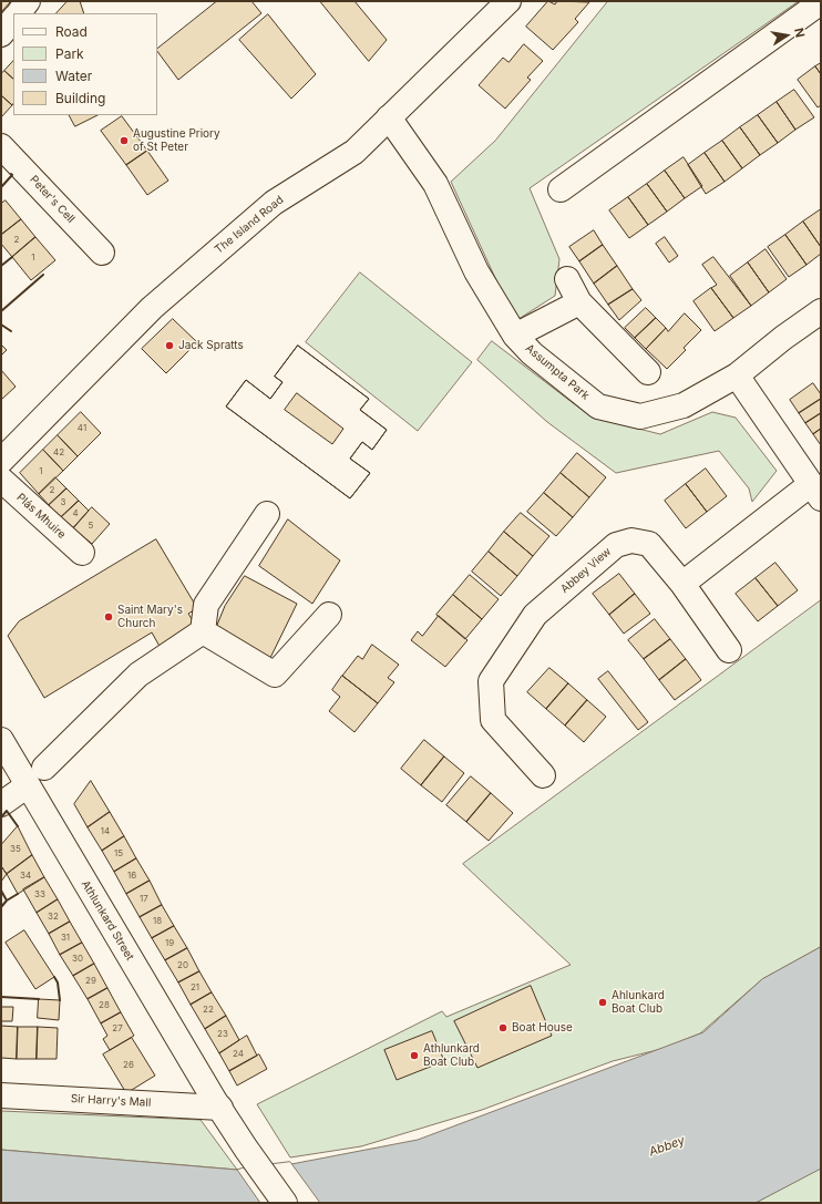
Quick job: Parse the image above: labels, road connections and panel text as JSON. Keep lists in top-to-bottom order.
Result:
{
  "streets": {
    "street": [
      "Peter's Cell",
      "The Island Road",
      "Assumpta Park",
      "Plás Mhuire",
      "Abbey View",
      "Athlunkard Street",
      "Sir Harry's Mall"
    ]
  },
  "crossings": [
    ["The Island Road", "Assumpta Park"],
    ["Athlunkard Street", "Sir Harry's Mall"]
  ],
  "water": ["Abbey"],
  "places": [
    "Augustine Priory of St Peter",
    "Jack Spratts",
    "Saint Mary's Church",
    "Ahlunkard Boat Club",
    "Boat House",
    "Athlunkard Boat Club"
  ],
  "house_numbers": [
    "2",
    "1",
    "41",
    "42",
    "1",
    "2",
    "3",
    "4",
    "5",
    "14",
    "35",
    "15",
    "34",
    "16",
    "33",
    "17",
    "32",
    "18",
    "31",
    "19",
    "30",
    "20",
    "29",
    "21",
    "28",
    "22",
    "27",
    "23",
    "24",
    "26"
  ],
  "legend": [
    "Road",
    "Park",
    "Water",
    "Building"
  ],
  "north": "right"
}
